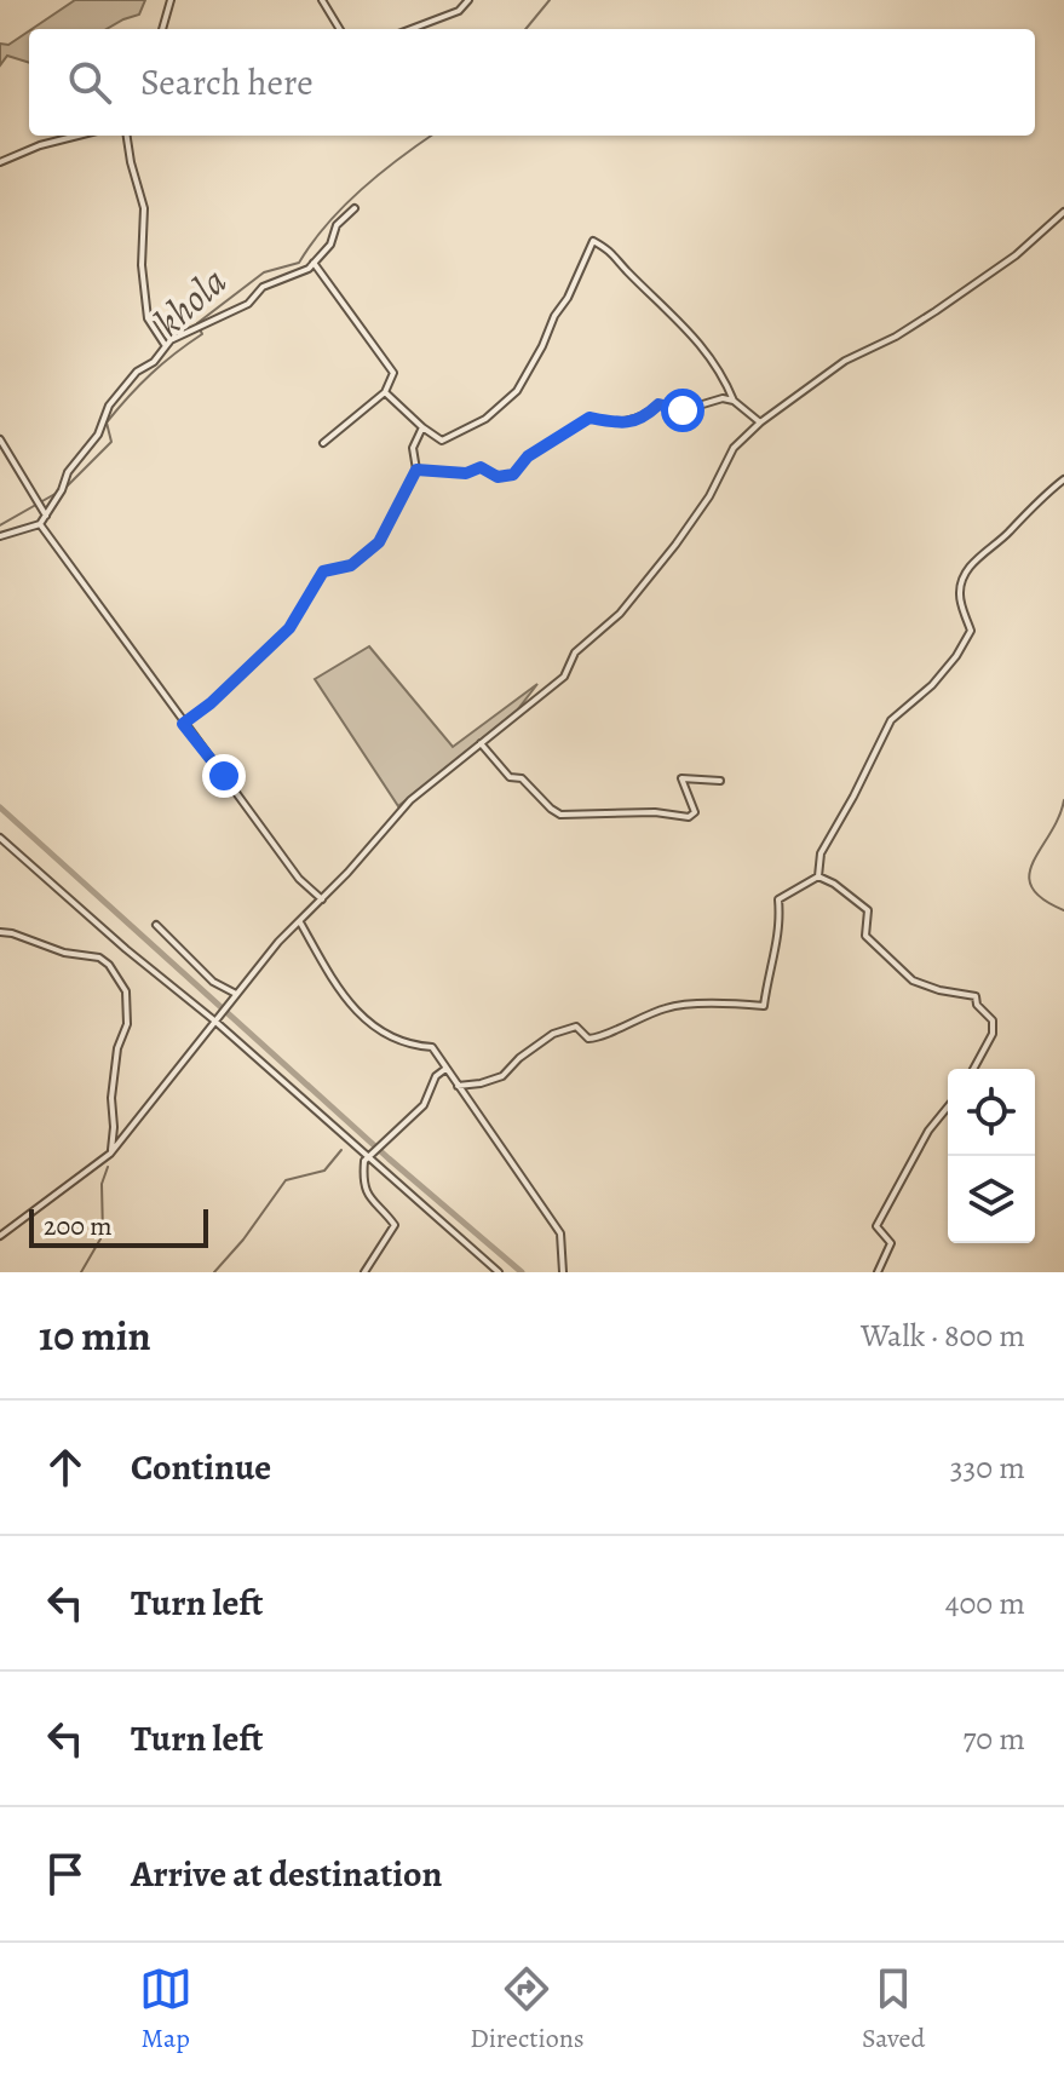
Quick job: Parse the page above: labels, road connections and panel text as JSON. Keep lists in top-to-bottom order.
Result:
{
  "water": ["khola"],
  "scale_bar": "200 m",
  "page": {
    "search": "Search here",
    "scale": "200 m",
    "heading": ["10 min", "Walk · 800 m"],
    "list": [
      ["Continue", "330 m"],
      ["Turn left", "400 m"],
      ["Turn left", "70 m"],
      "Arrive at destination"
    ],
    "nav": ["Map", "Directions", "Saved"]
  }
}
